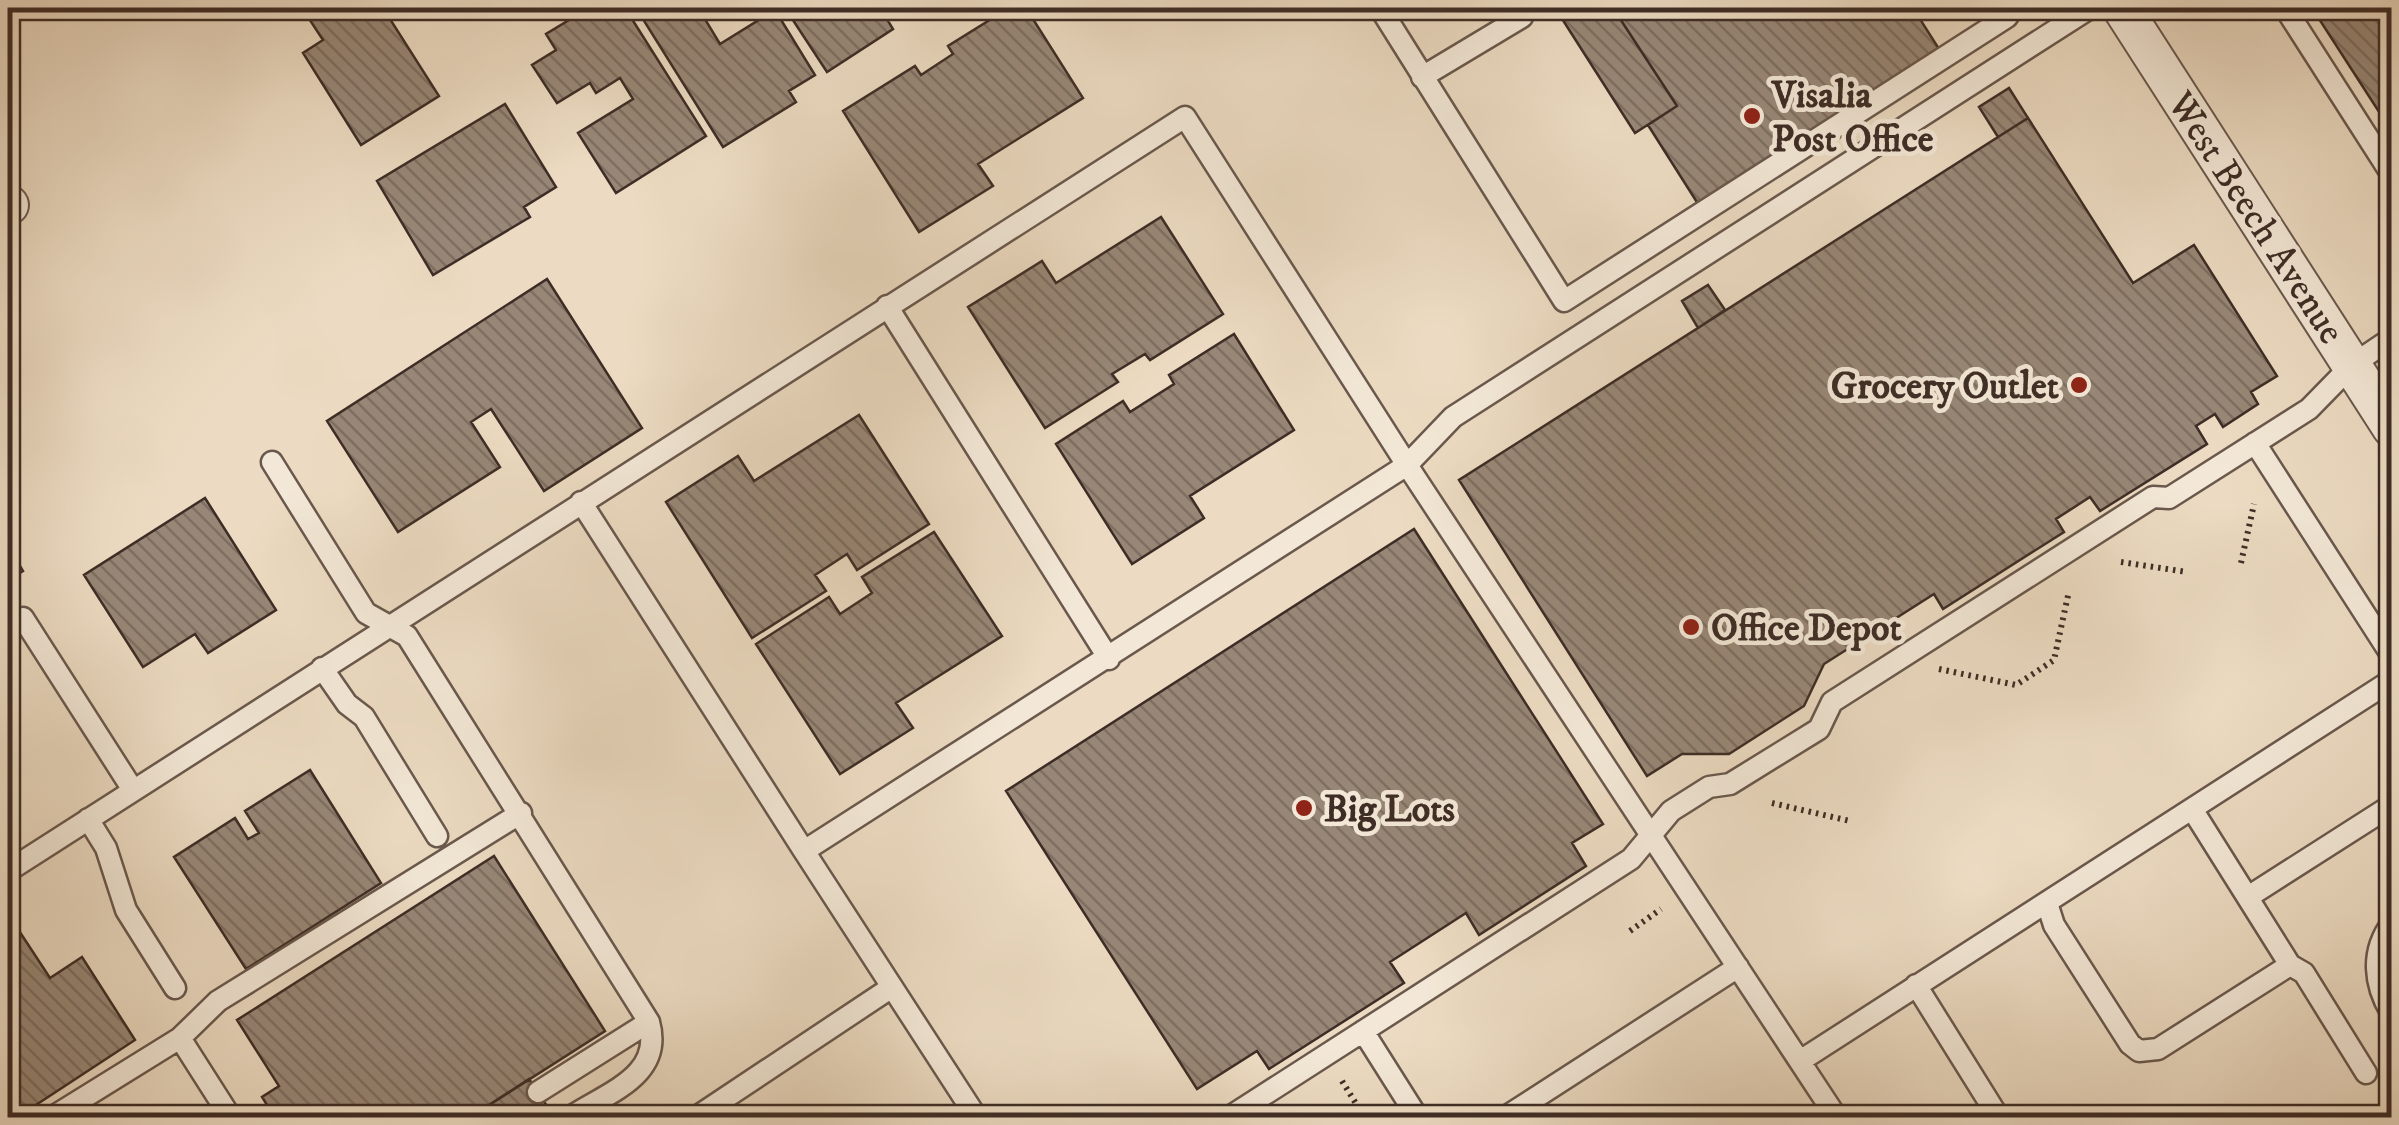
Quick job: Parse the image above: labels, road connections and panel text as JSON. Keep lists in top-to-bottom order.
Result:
{
  "streets": {
    "street": ["West Beech Avenue"]
  },
  "places": [
    "Visalia Post Office",
    "Grocery Outlet",
    "Office Depot",
    "Big Lots"
  ]
}
